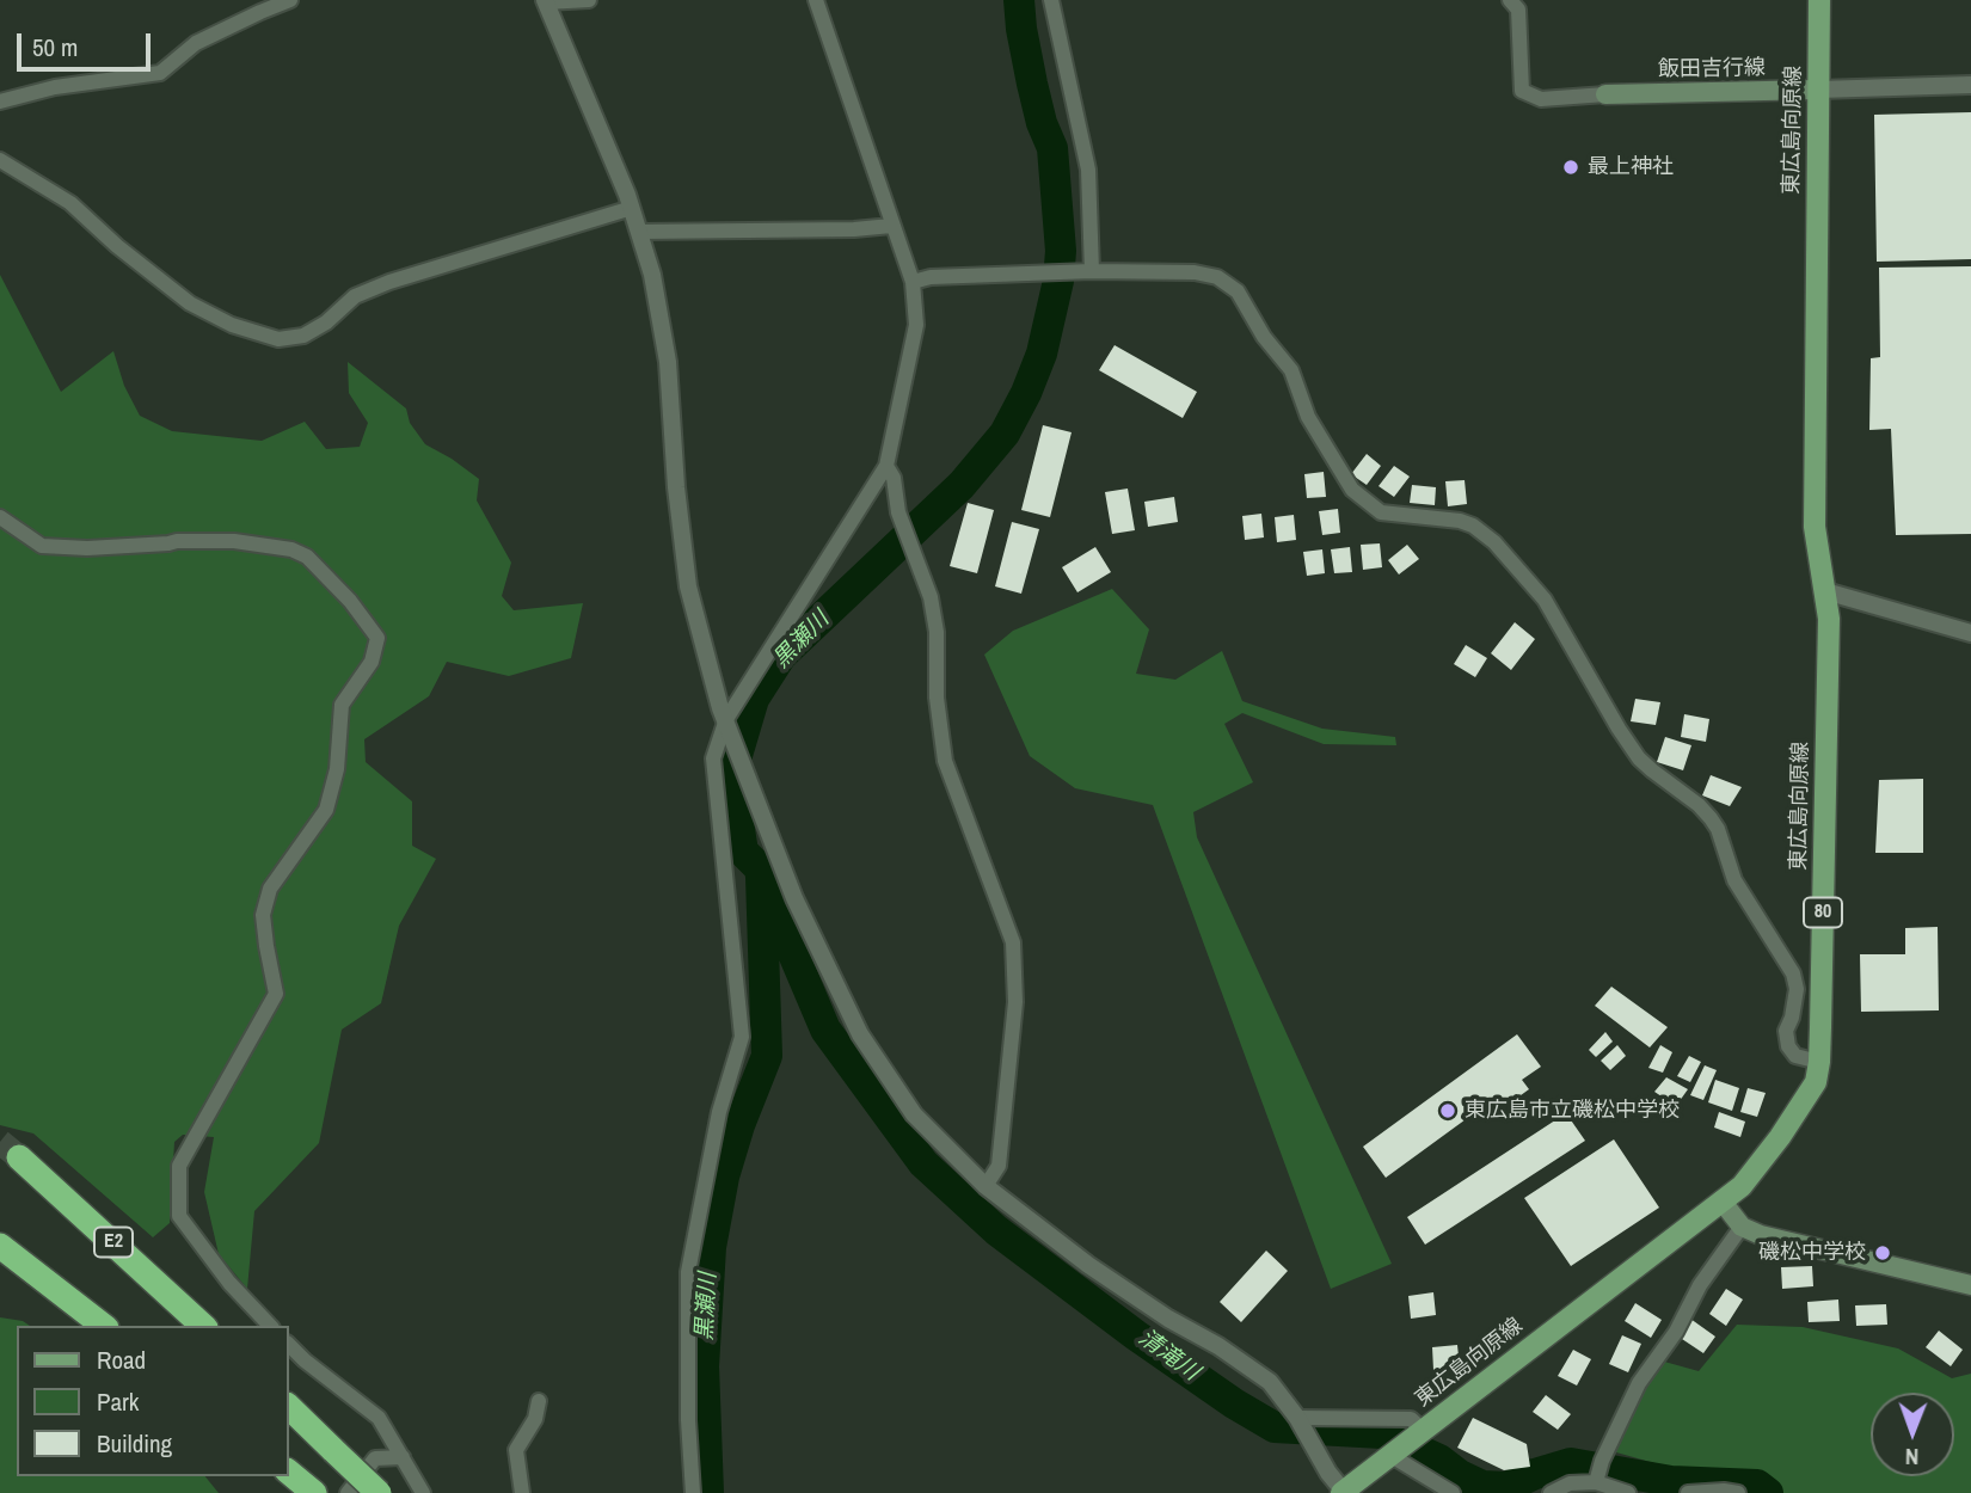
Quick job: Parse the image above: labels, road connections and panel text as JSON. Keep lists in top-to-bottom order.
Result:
{
  "streets": {
    "highway": ["E2"],
    "main road": ["飯田吉行線", "東広島向原線", "80"]
  },
  "crossings": [
    ["飯田吉行線", "東広島向原線"]
  ],
  "water": ["黒瀬川", "清滝川"],
  "places": ["最上神社", "東広島市立磯松中学校", "磯松中学校"],
  "legend": ["Road", "Park", "Building"],
  "scale_bar": "50 m",
  "north": "bottom"
}
